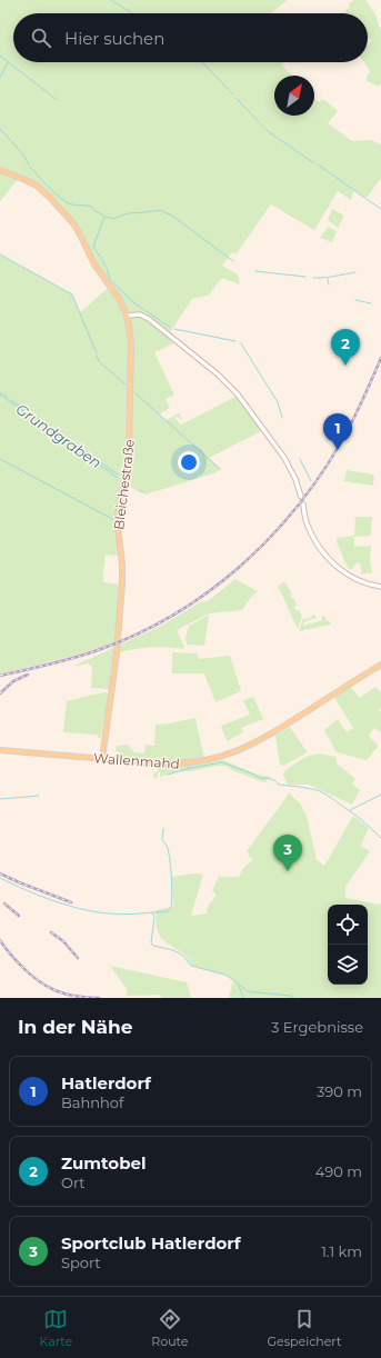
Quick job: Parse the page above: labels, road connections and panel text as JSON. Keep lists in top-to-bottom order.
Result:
{
  "streets": {
    "main road": ["Bleichestraße", "Wallenmahd"]
  },
  "crossings": [
    ["Bleichestraße", "Wallenmahd"]
  ],
  "water": ["Grundgraben"],
  "north": "top right",
  "page": {
    "search": "Hier suchen",
    "pins": ["2", "1", "3"],
    "heading": ["In der Nähe", "3 Ergebnisse"],
    "list": [
      {
        "mark": "1",
        "name": "Hatlerdorf",
        "note": "Bahnhof",
        "value": "390 m"
      },
      {
        "mark": "2",
        "name": "Zumtobel",
        "note": "Ort",
        "value": "490 m"
      },
      {
        "mark": "3",
        "name": "Sportclub Hatlerdorf",
        "note": "Sport",
        "value": "1.1 km"
      }
    ],
    "nav": ["Karte", "Route", "Gespeichert"]
  }
}
